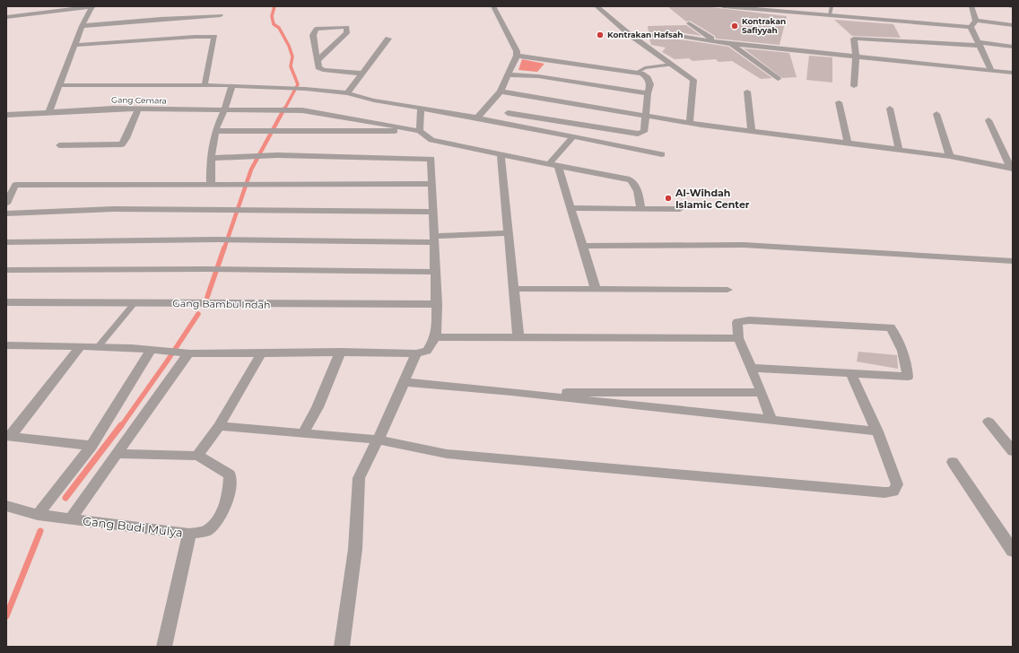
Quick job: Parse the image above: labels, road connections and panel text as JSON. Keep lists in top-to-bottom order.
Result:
{
  "streets": {
    "street": ["Gang Cemara", "Gang Bambu Indah", "Gang Budi Mulya"]
  },
  "places": ["Kontrakan Safiyyah", "Kontrakan Hafsah", "Al-Wihdah Islamic Center"]
}
